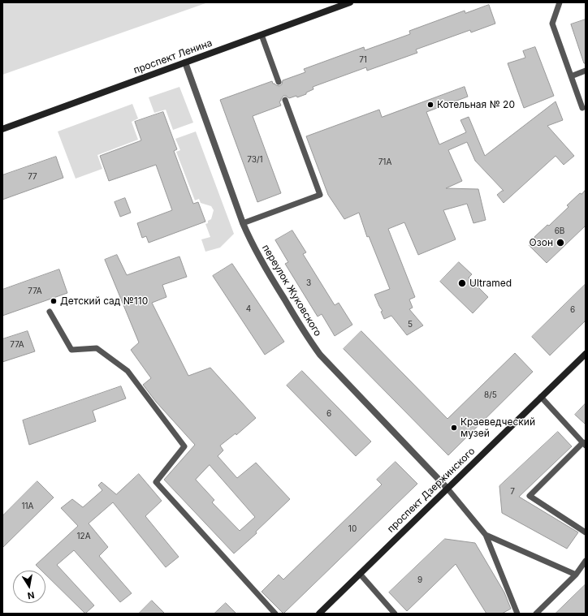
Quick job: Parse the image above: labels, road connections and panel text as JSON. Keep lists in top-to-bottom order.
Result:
{
  "streets": {
    "main road": ["проспект Ленина", "проспект Дзержинского"],
    "street": ["переулок Жуковского"]
  },
  "crossings": [
    ["проспект Ленина", "переулок Жуковского"],
    ["переулок Жуковского", "проспект Дзержинского"]
  ],
  "places": [
    "Котельная № 20",
    "Озон",
    "Ultramed",
    "Детский сад №110",
    "Краеведческий музей"
  ],
  "house_numbers": [
    "71",
    "73/1",
    "71А",
    "77",
    "6В",
    "3",
    "77А",
    "4",
    "6",
    "5",
    "77А",
    "8/5",
    "6",
    "7",
    "11А",
    "10",
    "12А",
    "9"
  ],
  "north": "bottom"
}
